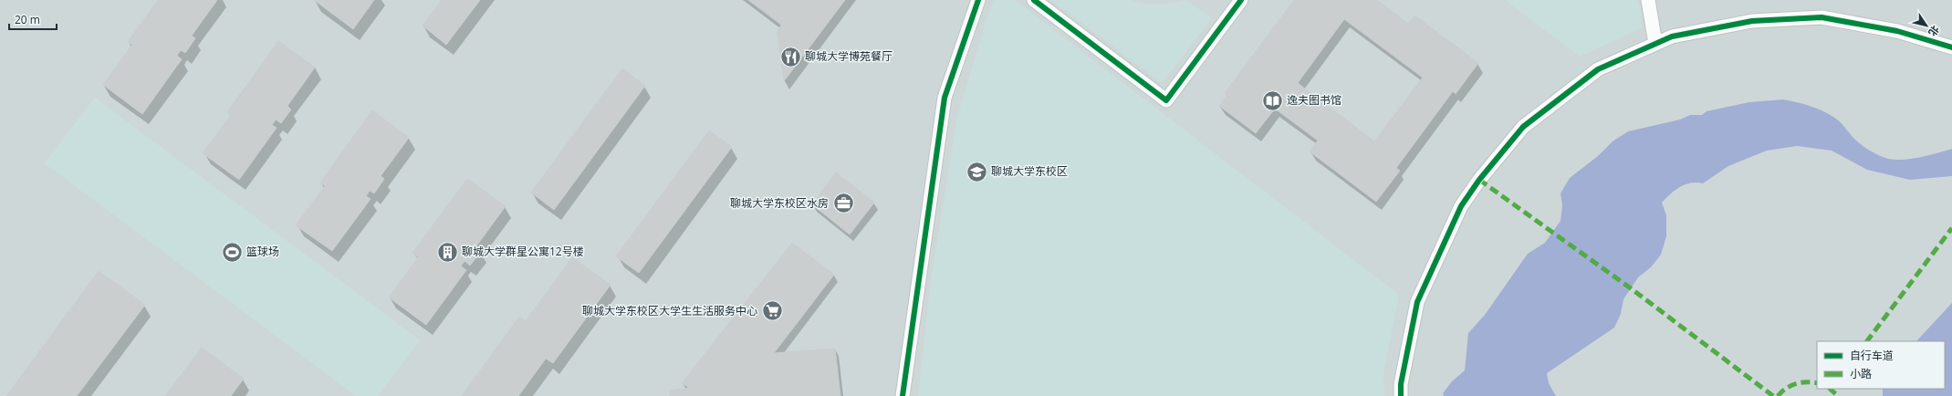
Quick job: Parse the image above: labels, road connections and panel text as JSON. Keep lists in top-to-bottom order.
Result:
{
  "places": {
    "restaurant": ["聊城大学博苑餐厅"],
    "library": ["逸夫图书馆"],
    "school or university": ["聊城大学东校区"],
    "office": ["聊城大学东校区水房"],
    "sports": ["篮球场"],
    "building": ["聊城大学群星公寓12号楼"],
    "supermarket": ["聊城大学东校区大学生生活服务中心"]
  },
  "legend": ["自行车道", "小路"],
  "scale_bar": "20 m",
  "north": "bottom right"
}
